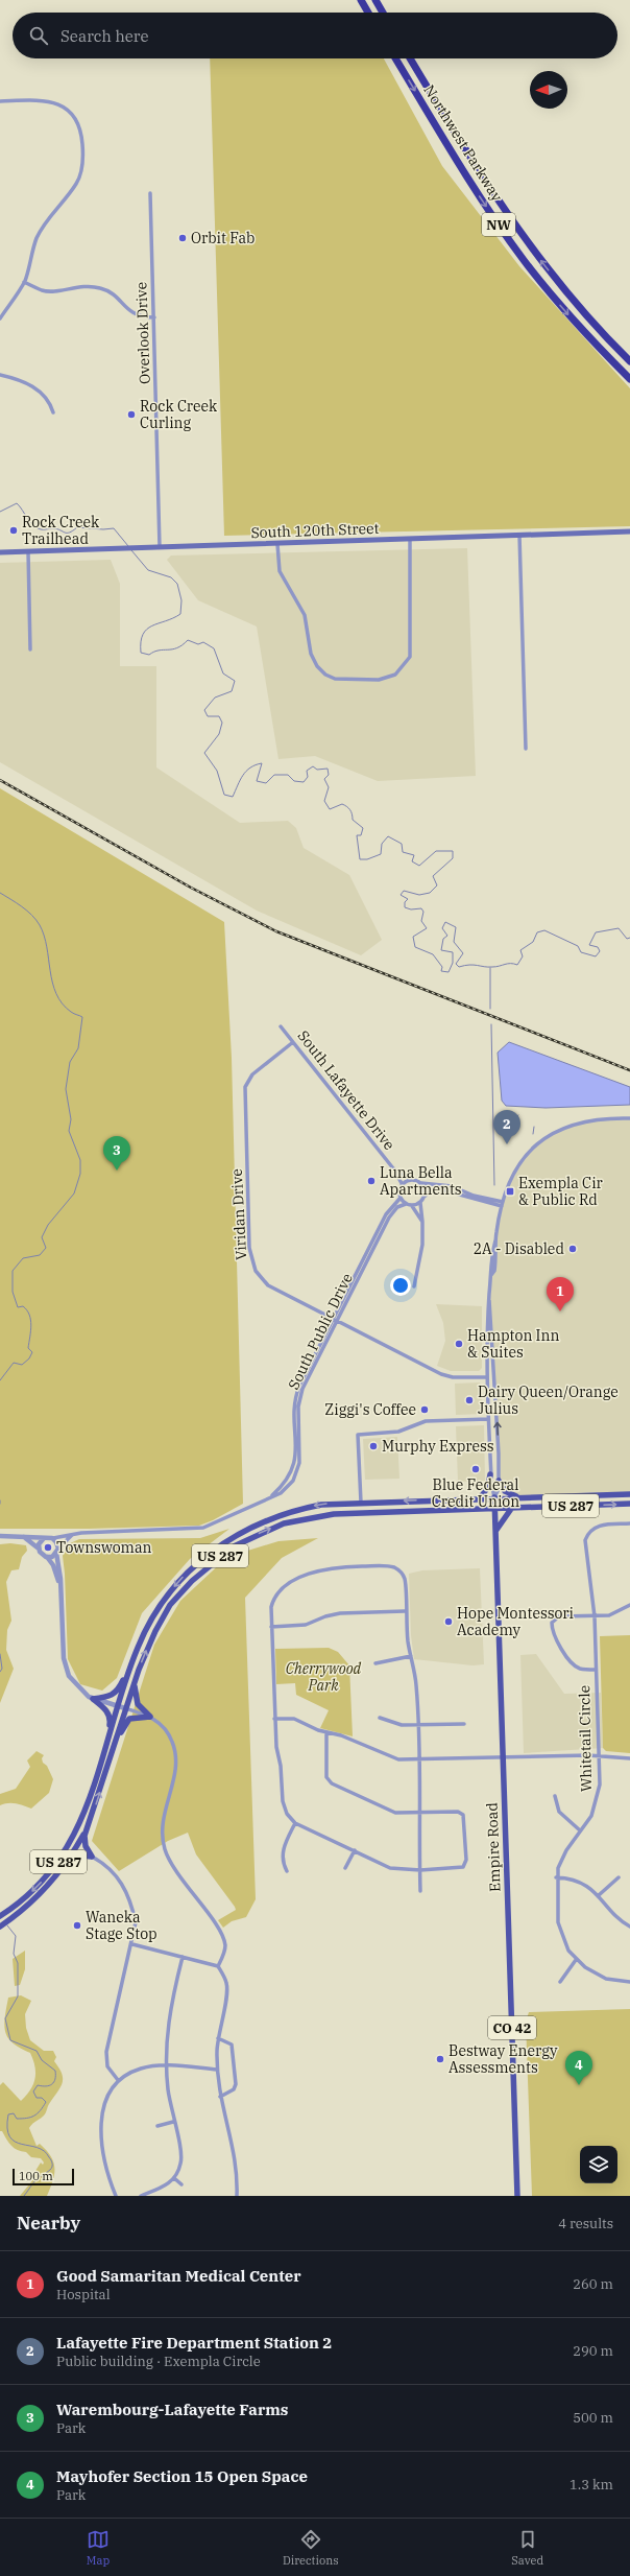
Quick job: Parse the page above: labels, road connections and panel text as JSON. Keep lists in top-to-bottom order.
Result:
{
  "streets": {
    "highway": ["Northwest Parkway", "NW"],
    "main road": [
      "South 120th Street",
      "US 287",
      "Empire Road",
      "CO 42"
    ],
    "street": [
      "Overlook Drive",
      "South Lafayette Drive",
      "Viridan Drive",
      "South Public Drive",
      "Whitetail Circle"
    ]
  },
  "crossings": [
    ["Overlook Drive", "South 120th Street"],
    ["South Lafayette Drive", "Viridan Drive"],
    ["South Lafayette Drive", "South Public Drive"],
    ["Viridan Drive", "South Public Drive"],
    ["US 287", "Empire Road"]
  ],
  "parks": ["Cherrywood Park"],
  "places": {
    "other": [
      "Orbit Fab",
      "Rock Creek Curling",
      "Rock Creek Trailhead",
      "Luna Bella Apartments",
      "2A - Disabled",
      "Hampton Inn & Suites",
      "Dairy Queen/Orange Julius",
      "Ziggi's Coffee",
      "Murphy Express",
      "Blue Federal Credit Union",
      "Townswoman",
      "Hope Montessori Academy",
      "Waneka Stage Stop",
      "Bestway Energy Assessments"
    ],
    "transit": ["Exempla Cir & Public Rd"]
  },
  "scale_bar": "100 m",
  "north": "left",
  "page": {
    "search": "Search here",
    "pins": [
      "2",
      "3",
      "1",
      "4"
    ],
    "scale": "100 m",
    "heading": ["Nearby", "4 results"],
    "list": [
      {
        "mark": "1",
        "name": "Good Samaritan Medical Center",
        "note": "Hospital",
        "value": "260 m"
      },
      {
        "mark": "2",
        "name": "Lafayette Fire Department Station 2",
        "note": "Public building · Exempla Circle",
        "value": "290 m"
      },
      {
        "mark": "3",
        "name": "Warembourg-Lafayette Farms",
        "note": "Park",
        "value": "500 m"
      },
      {
        "mark": "4",
        "name": "Mayhofer Section 15 Open Space",
        "note": "Park",
        "value": "1.3 km"
      }
    ],
    "nav": ["Map", "Directions", "Saved"]
  }
}
